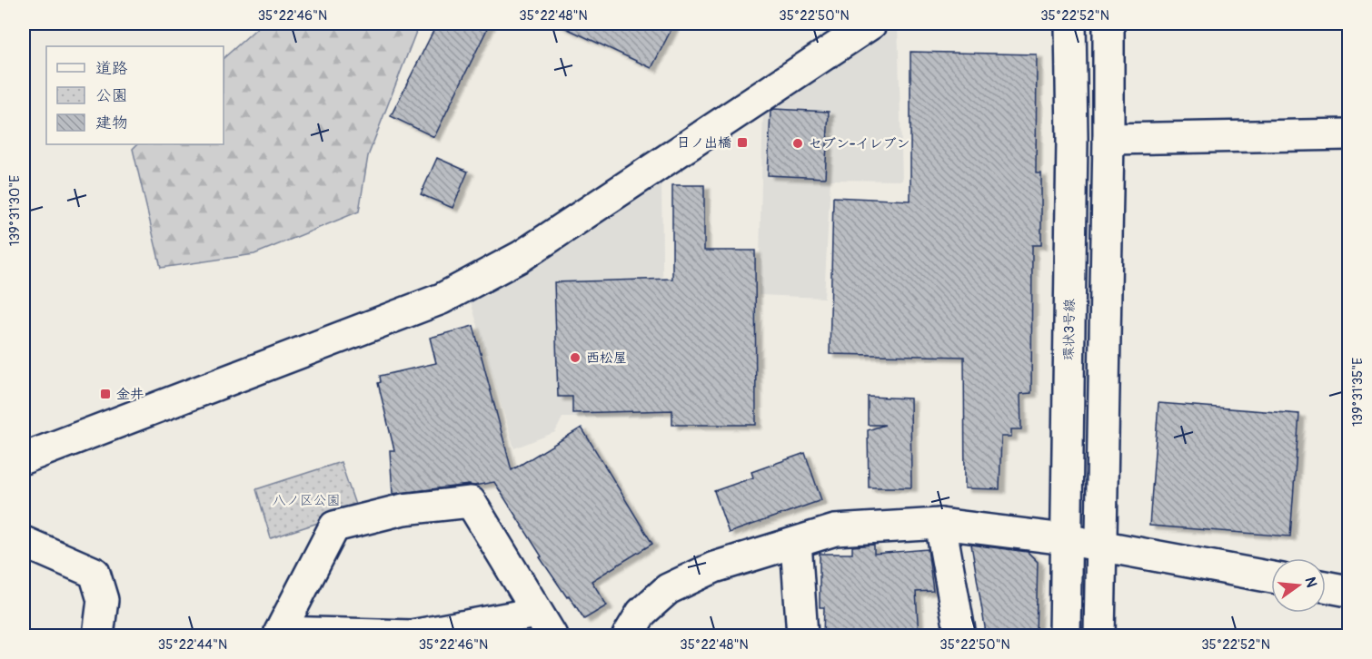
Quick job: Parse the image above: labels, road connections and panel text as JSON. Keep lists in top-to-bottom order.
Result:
{
  "streets": {
    "street": ["環状3号線"]
  },
  "parks": ["八ノ区公園"],
  "places": {
    "transit": ["日ノ出橋", "金井"],
    "other": ["セブン-イレブン", "西松屋"]
  },
  "legend": ["道路", "公園", "建物"],
  "north": "right",
  "coordinates": [
    "35°22'46\"N",
    "35°22'48\"N",
    "35°22'50\"N",
    "35°22'52\"N",
    "139°31'30\"E",
    "139°31'35\"E",
    "35°22'44\"N"
  ]
}
